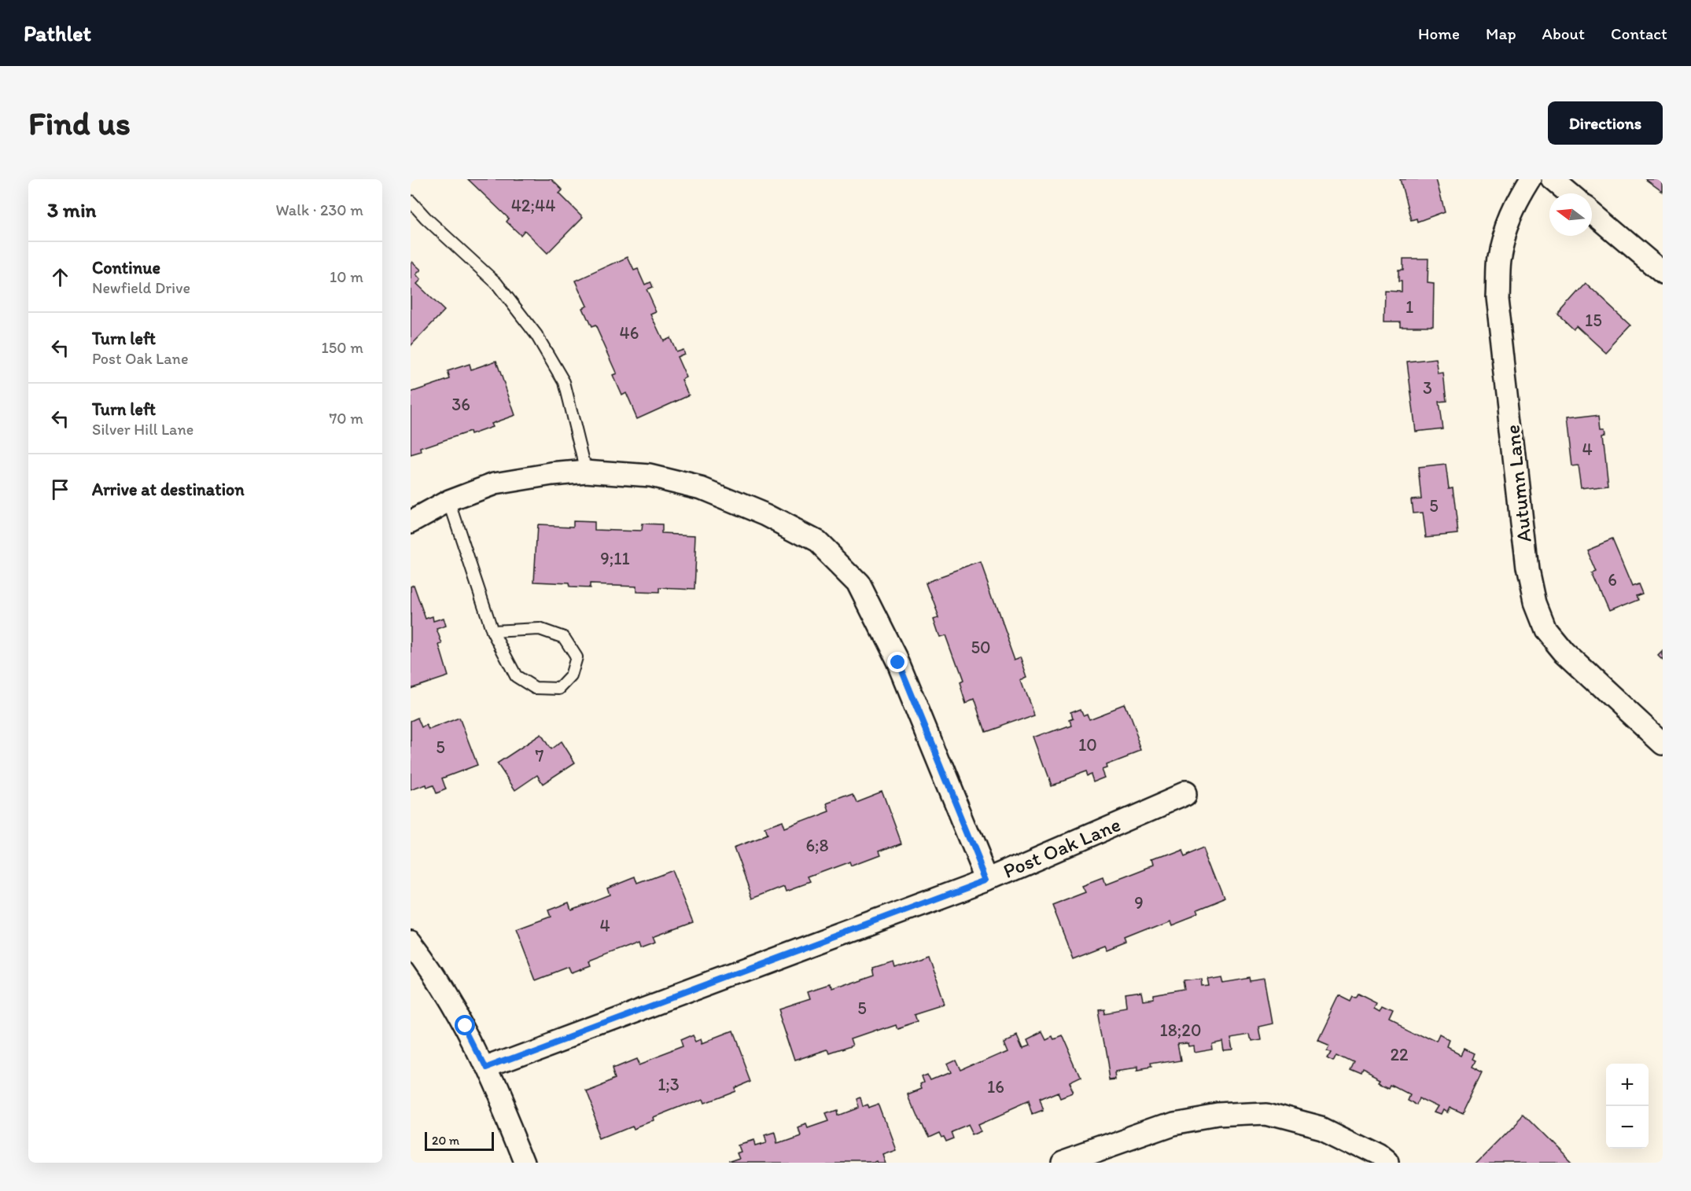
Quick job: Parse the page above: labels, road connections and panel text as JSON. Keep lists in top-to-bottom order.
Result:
{
  "streets": {
    "street": ["Autumn Lane", "Post Oak Lane"]
  },
  "house_numbers": [
    "42;44",
    "1",
    "15",
    "46",
    "3",
    "36",
    "4",
    "5",
    "9;11",
    "6",
    "50",
    "10",
    "5",
    "7",
    "6;8",
    "9",
    "4",
    "5",
    "18;20",
    "22",
    "1;3",
    "16"
  ],
  "scale_bar": "20 m",
  "north": "left",
  "page": {
    "header": "Pathlet",
    "nav": [
      "Home",
      "Map",
      "About",
      "Contact"
    ],
    "buttons": "Directions",
    "title": "Find us",
    "heading": ["3 min", "Walk · 230 m"],
    "list": [
      ["Continue", "Newfield Drive", "10 m"],
      ["Turn left", "Post Oak Lane", "150 m"],
      ["Turn left", "Silver Hill Lane", "70 m"],
      "Arrive at destination"
    ],
    "map_buttons": ["+", "−"],
    "scale": "20 m"
  }
}
